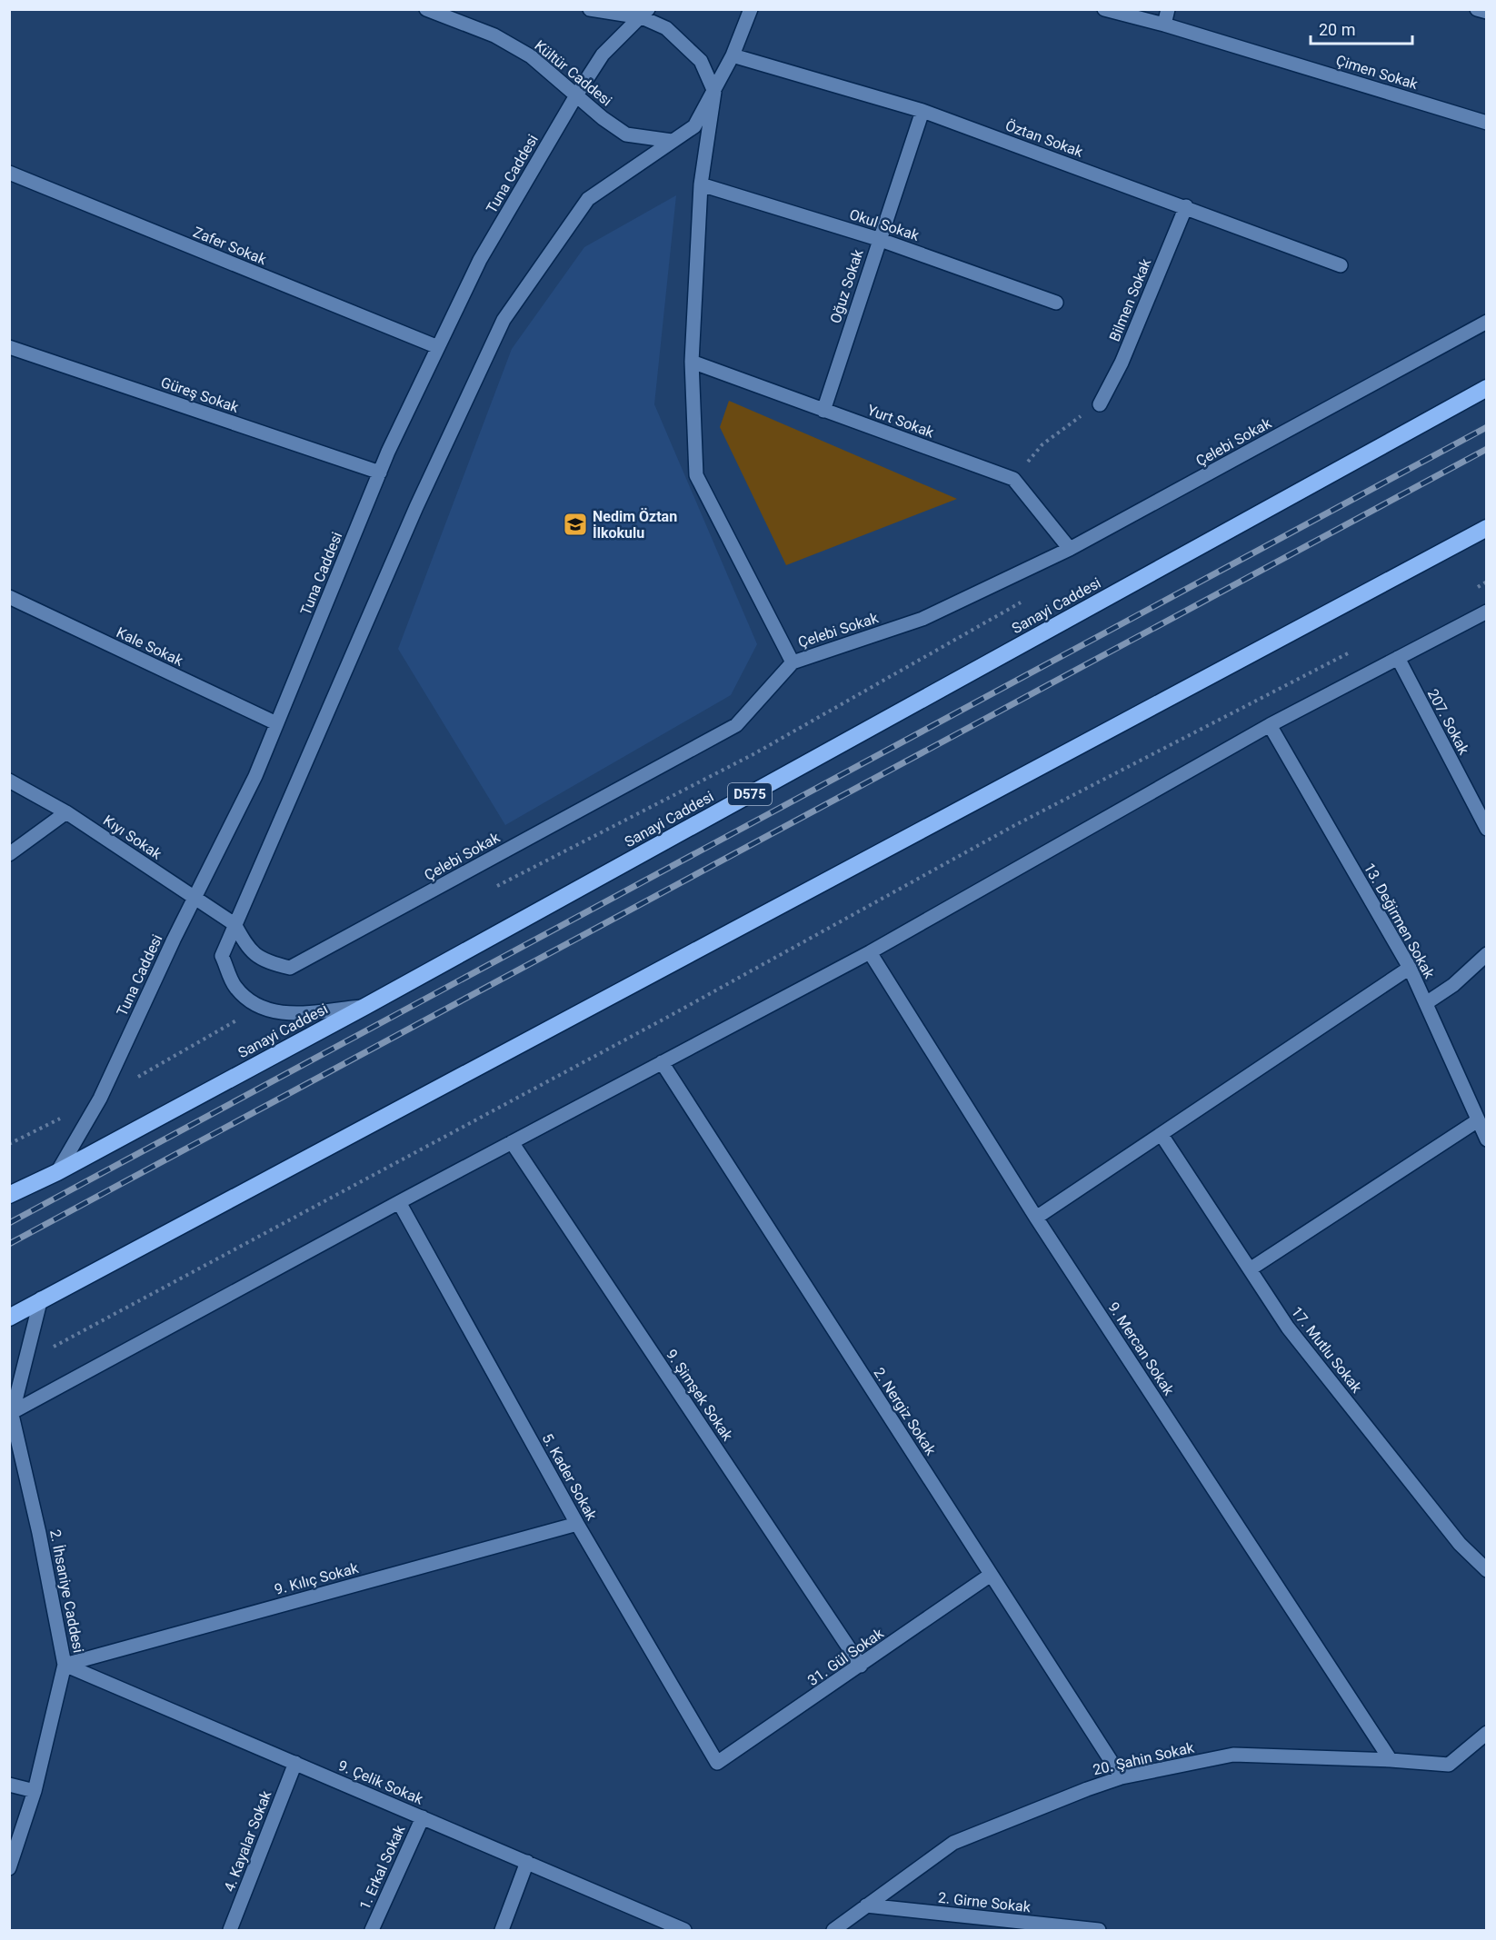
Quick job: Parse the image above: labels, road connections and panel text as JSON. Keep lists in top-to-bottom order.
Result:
{
  "streets": {
    "highway": ["Sanayi Caddesi", "D575"],
    "street": [
      "Çimen Sokak",
      "Kültür Caddesi",
      "Öztan Sokak",
      "Tuna Caddesi",
      "Okul Sokak",
      "Zafer Sokak",
      "Oğuz Sokak",
      "Bilmen Sokak",
      "Güreş Sokak",
      "Yurt Sokak",
      "Çelebi Sokak",
      "Kale Sokak",
      "207. Sokak",
      "Kıyı Sokak",
      "13. Değirmen Sokak",
      "9. Mercan Sokak",
      "17. Mutlu Sokak",
      "9. Şimşek Sokak",
      "2. Nergiz Sokak",
      "5. Kader Sokak",
      "9. Kılıç Sokak",
      "2. İhsaniye Caddesi",
      "31. Gül Sokak",
      "20. Şahin Sokak",
      "9. Çelik Sokak",
      "4. Kayalar Sokak",
      "1. Erkal Sokak",
      "2. Girne Sokak"
    ]
  },
  "crossings": [
    ["Kültür Caddesi", "Tuna Caddesi"],
    ["Öztan Sokak", "Oğuz Sokak"],
    ["Öztan Sokak", "Bilmen Sokak"],
    ["Tuna Caddesi", "Zafer Sokak"],
    ["Tuna Caddesi", "Güreş Sokak"],
    ["Tuna Caddesi", "Sanayi Caddesi"],
    ["Tuna Caddesi", "Kale Sokak"],
    ["Tuna Caddesi", "Kıyı Sokak"],
    ["Okul Sokak", "Oğuz Sokak"],
    ["Oğuz Sokak", "Yurt Sokak"],
    ["Çelebi Sokak", "Kıyı Sokak"],
    ["9. Mercan Sokak", "20. Şahin Sokak"],
    ["9. Şimşek Sokak", "31. Gül Sokak"],
    ["2. Nergiz Sokak", "31. Gül Sokak"],
    ["2. Nergiz Sokak", "20. Şahin Sokak"],
    ["5. Kader Sokak", "9. Kılıç Sokak"],
    ["5. Kader Sokak", "31. Gül Sokak"],
    ["9. Kılıç Sokak", "2. İhsaniye Caddesi"],
    ["9. Kılıç Sokak", "9. Çelik Sokak"],
    ["2. İhsaniye Caddesi", "9. Çelik Sokak"],
    ["20. Şahin Sokak", "2. Girne Sokak"],
    ["9. Çelik Sokak", "4. Kayalar Sokak"],
    ["9. Çelik Sokak", "1. Erkal Sokak"]
  ],
  "places": {
    "school or university": ["Nedim Öztan İlkokulu"]
  },
  "scale_bar": "20 m"
}
